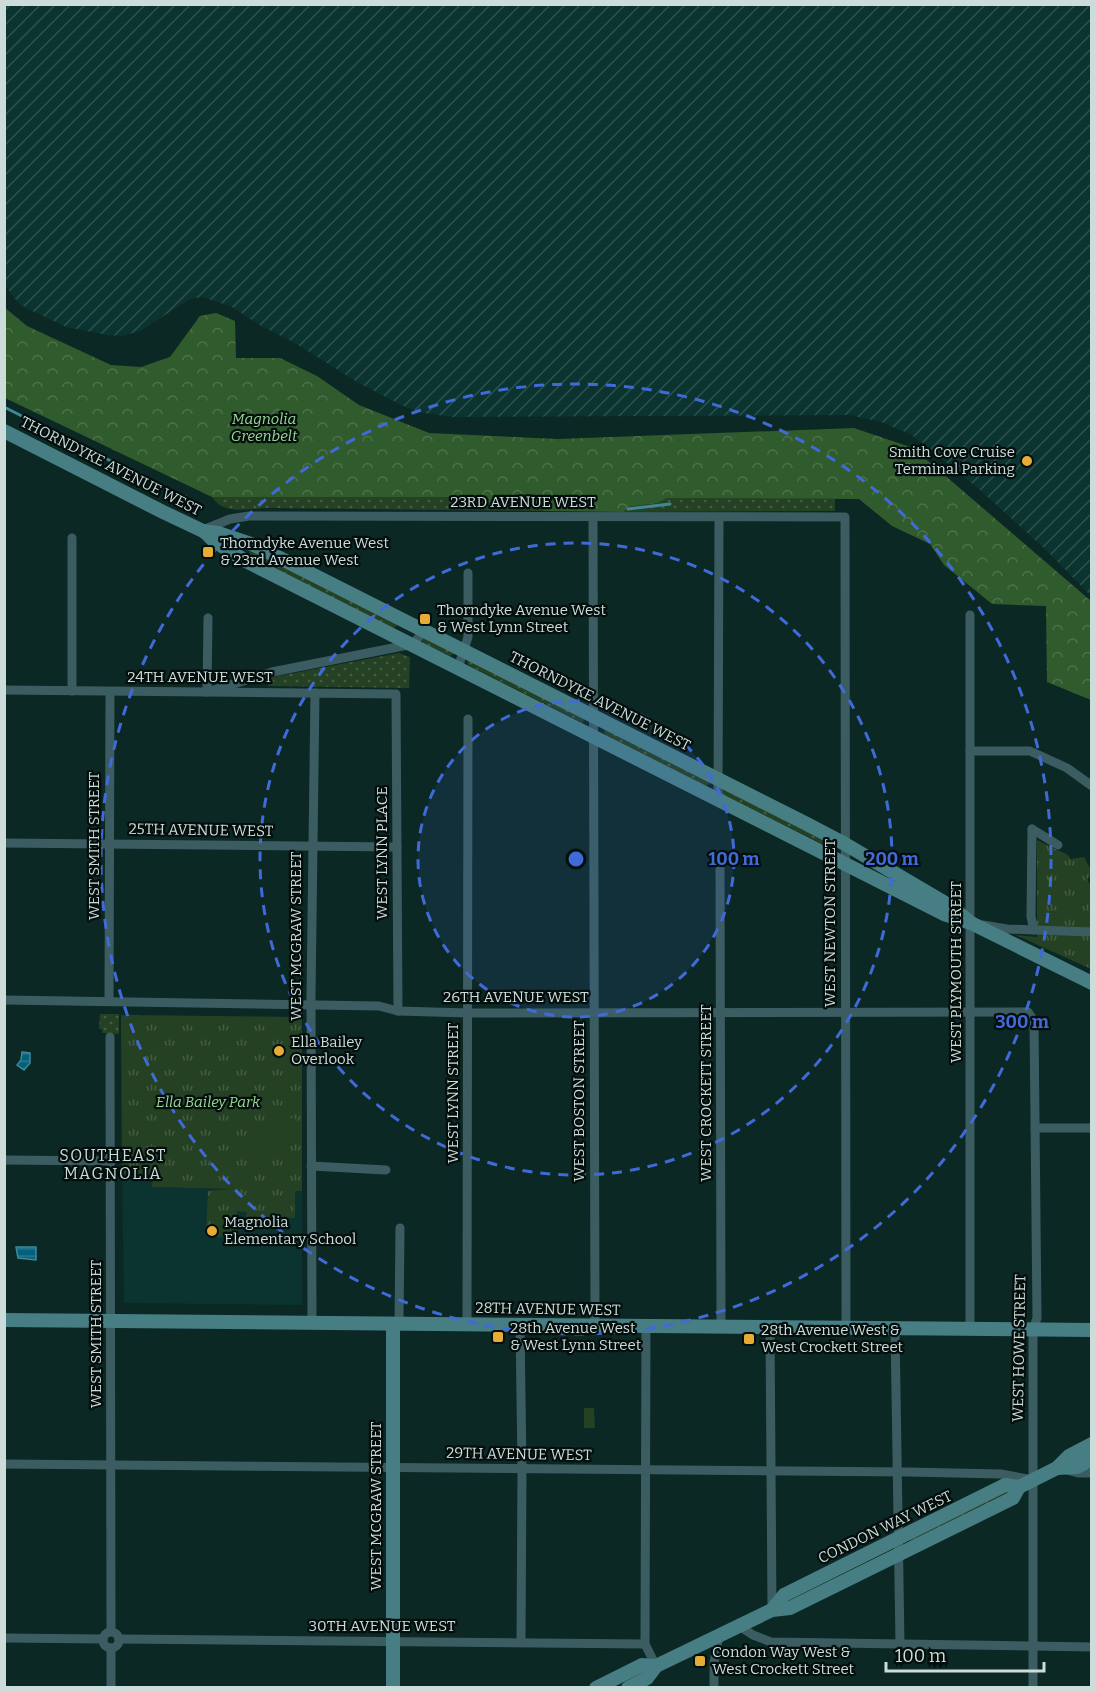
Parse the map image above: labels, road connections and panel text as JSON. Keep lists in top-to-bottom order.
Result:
{
  "streets": {
    "main road": [
      "THORNDYKE AVENUE WEST",
      "WEST MCGRAW STREET",
      "28TH AVENUE WEST",
      "CONDON WAY WEST"
    ],
    "street": [
      "23RD AVENUE WEST",
      "24TH AVENUE WEST",
      "25TH AVENUE WEST",
      "WEST SMITH STREET",
      "WEST LYNN PLACE",
      "WEST NEWTON STREET",
      "WEST PLYMOUTH STREET",
      "26TH AVENUE WEST",
      "WEST LYNN STREET",
      "WEST CROCKETT STREET",
      "WEST BOSTON STREET",
      "WEST HOWE STREET",
      "29TH AVENUE WEST",
      "30TH AVENUE WEST"
    ]
  },
  "crossings": [
    ["THORNDYKE AVENUE WEST", "23RD AVENUE WEST"],
    ["THORNDYKE AVENUE WEST", "WEST NEWTON STREET"],
    ["THORNDYKE AVENUE WEST", "WEST PLYMOUTH STREET"],
    ["THORNDYKE AVENUE WEST", "WEST BOSTON STREET"],
    ["23RD AVENUE WEST", "WEST NEWTON STREET"],
    ["23RD AVENUE WEST", "WEST BOSTON STREET"],
    ["24TH AVENUE WEST", "WEST SMITH STREET"],
    ["24TH AVENUE WEST", "WEST LYNN PLACE"],
    ["24TH AVENUE WEST", "WEST MCGRAW STREET"],
    ["25TH AVENUE WEST", "WEST SMITH STREET"],
    ["25TH AVENUE WEST", "WEST LYNN PLACE"],
    ["25TH AVENUE WEST", "WEST MCGRAW STREET"],
    ["WEST SMITH STREET", "26TH AVENUE WEST"],
    ["WEST SMITH STREET", "28TH AVENUE WEST"],
    ["WEST SMITH STREET", "29TH AVENUE WEST"],
    ["WEST SMITH STREET", "30TH AVENUE WEST"],
    ["WEST LYNN PLACE", "26TH AVENUE WEST"],
    ["WEST NEWTON STREET", "26TH AVENUE WEST"],
    ["WEST NEWTON STREET", "28TH AVENUE WEST"],
    ["WEST MCGRAW STREET", "26TH AVENUE WEST"],
    ["WEST MCGRAW STREET", "28TH AVENUE WEST"],
    ["WEST MCGRAW STREET", "29TH AVENUE WEST"],
    ["WEST MCGRAW STREET", "30TH AVENUE WEST"],
    ["WEST PLYMOUTH STREET", "26TH AVENUE WEST"],
    ["WEST PLYMOUTH STREET", "28TH AVENUE WEST"],
    ["26TH AVENUE WEST", "WEST LYNN STREET"],
    ["26TH AVENUE WEST", "WEST CROCKETT STREET"],
    ["26TH AVENUE WEST", "WEST BOSTON STREET"],
    ["26TH AVENUE WEST", "WEST HOWE STREET"],
    ["WEST LYNN STREET", "28TH AVENUE WEST"],
    ["WEST CROCKETT STREET", "28TH AVENUE WEST"],
    ["WEST BOSTON STREET", "28TH AVENUE WEST"],
    ["28TH AVENUE WEST", "WEST HOWE STREET"],
    ["WEST HOWE STREET", "29TH AVENUE WEST"],
    ["WEST HOWE STREET", "CONDON WAY WEST"],
    ["29TH AVENUE WEST", "CONDON WAY WEST"]
  ],
  "districts": ["SOUTHEAST MAGNOLIA"],
  "parks": ["Magnolia Greenbelt", "Ella Bailey Park"],
  "places": {
    "other": ["Smith Cove Cruise Terminal Parking", "Ella Bailey Overlook", "Magnolia Elementary School"],
    "transit": [
      "Thorndyke Avenue West & 23rd Avenue West",
      "Thorndyke Avenue West & West Lynn Street",
      "28th Avenue West & West Lynn Street",
      "28th Avenue West & West Crockett Street",
      "Condon Way West & West Crockett Street"
    ]
  },
  "scale_bar": "100 m",
  "rings": ["100 m", "200 m", "300 m"]
}
